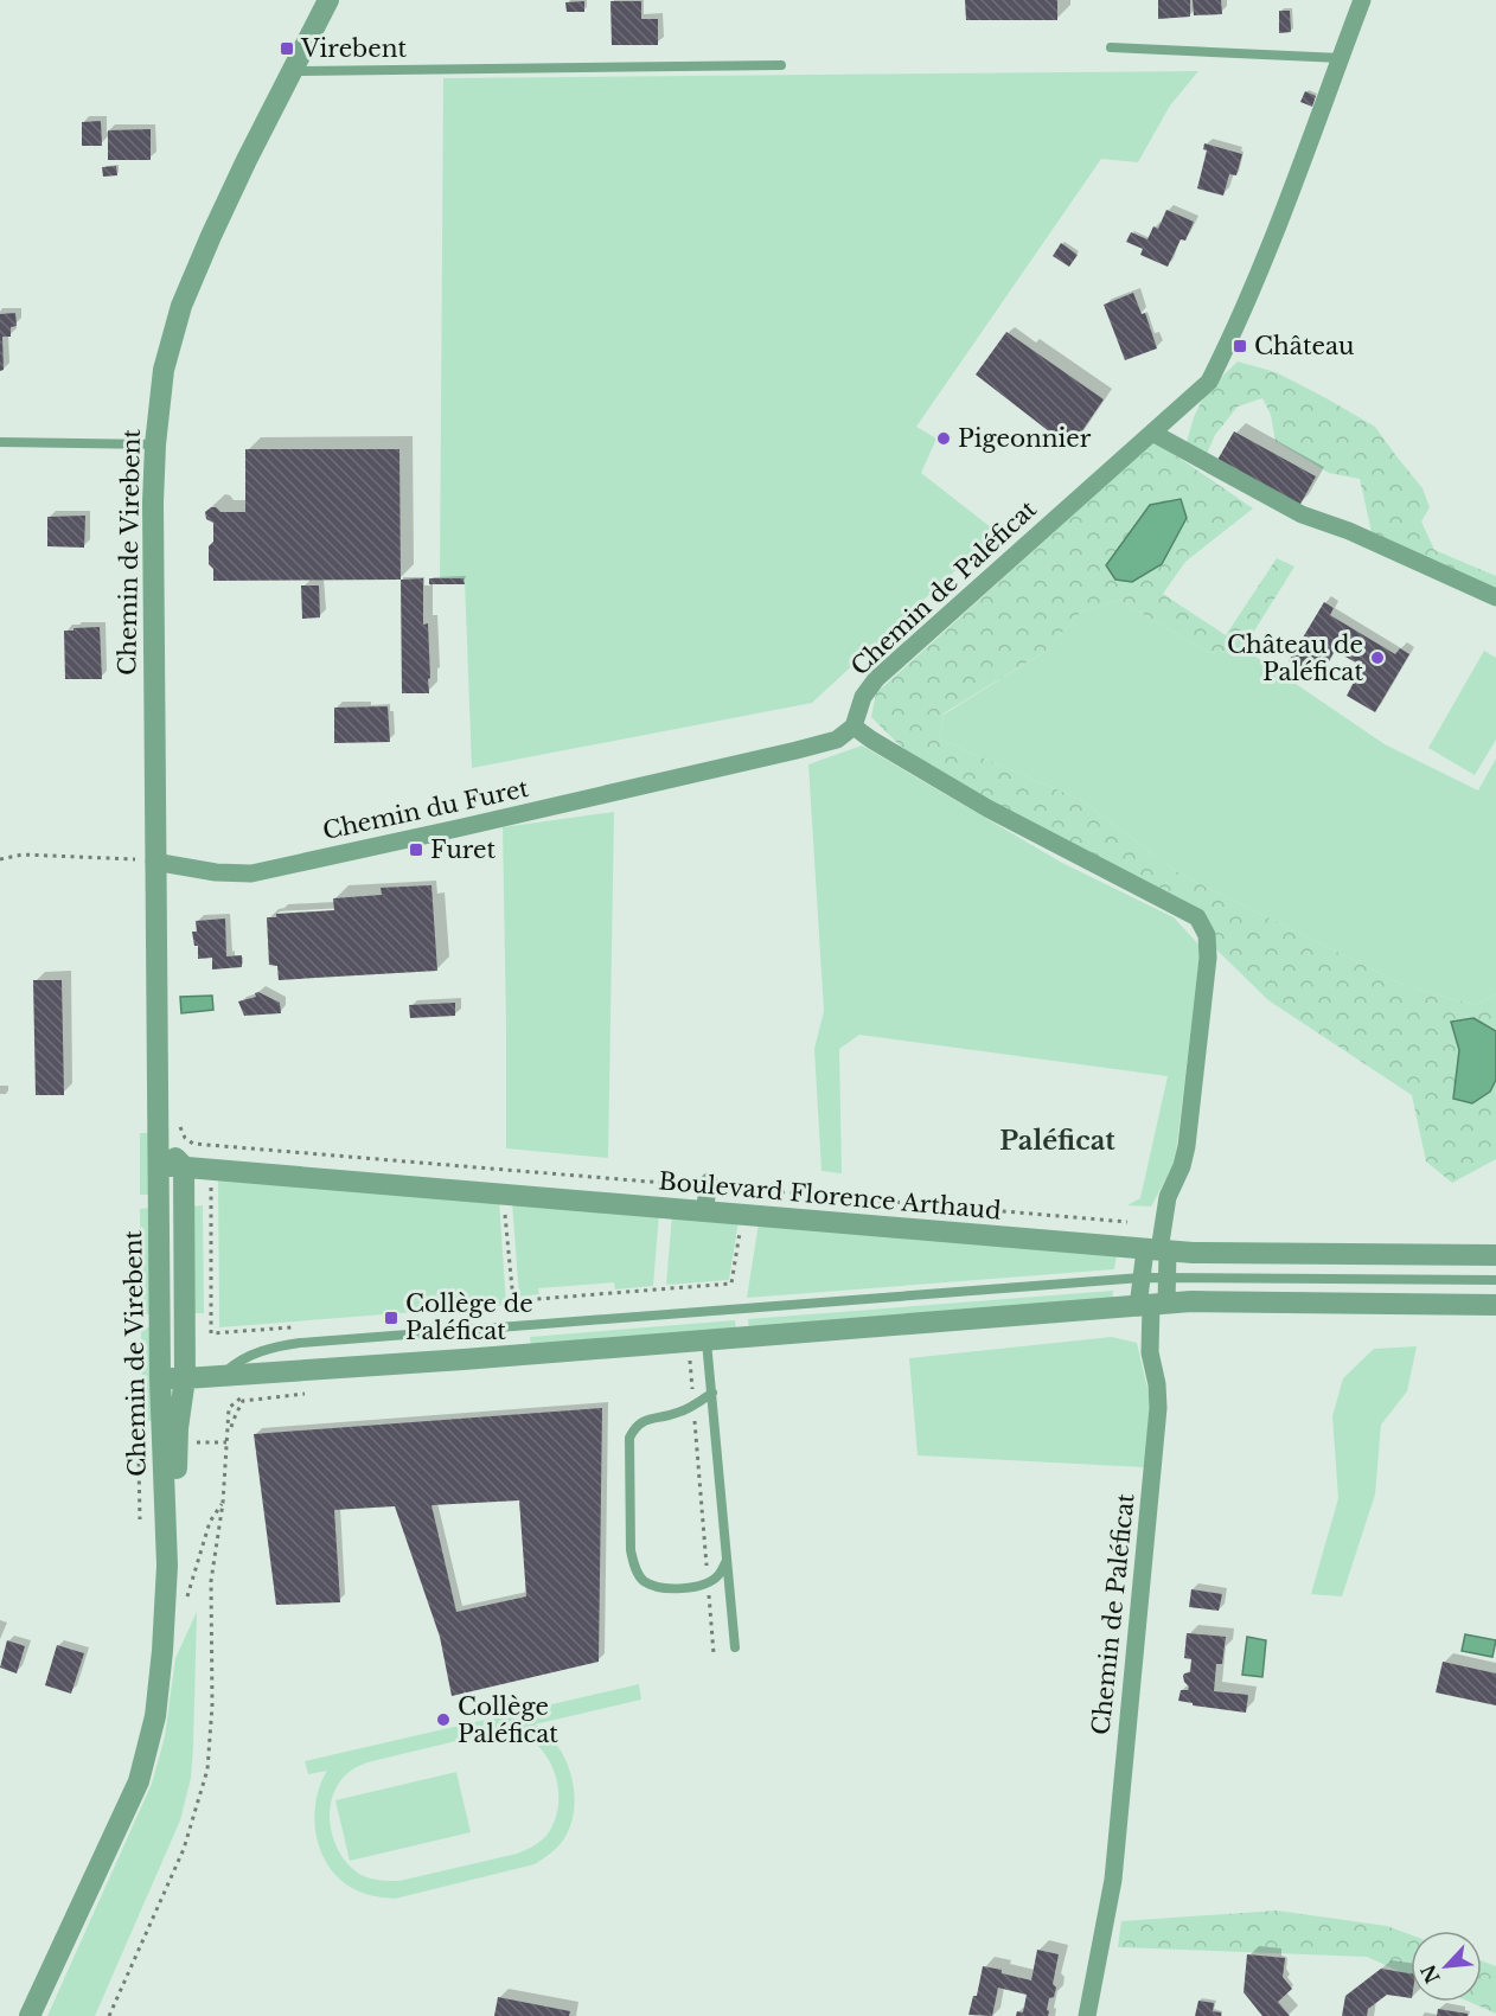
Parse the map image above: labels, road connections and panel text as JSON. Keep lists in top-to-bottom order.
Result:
{
  "streets": {
    "street": [
      "Chemin de Virebent",
      "Chemin de Paléficat",
      "Chemin du Furet",
      "Boulevard Florence Arthaud"
    ]
  },
  "crossings": [
    ["Chemin de Virebent", "Chemin du Furet"],
    ["Chemin de Virebent", "Boulevard Florence Arthaud"],
    ["Chemin de Paléficat", "Chemin du Furet"]
  ],
  "districts": ["Paléficat"],
  "places": {
    "transit": [
      "Virebent",
      "Château",
      "Furet",
      "Collège de Paléficat"
    ],
    "other": ["Pigeonnier", "Château de Paléficat", "Collège Paléficat"]
  },
  "north": "bottom left"
}
